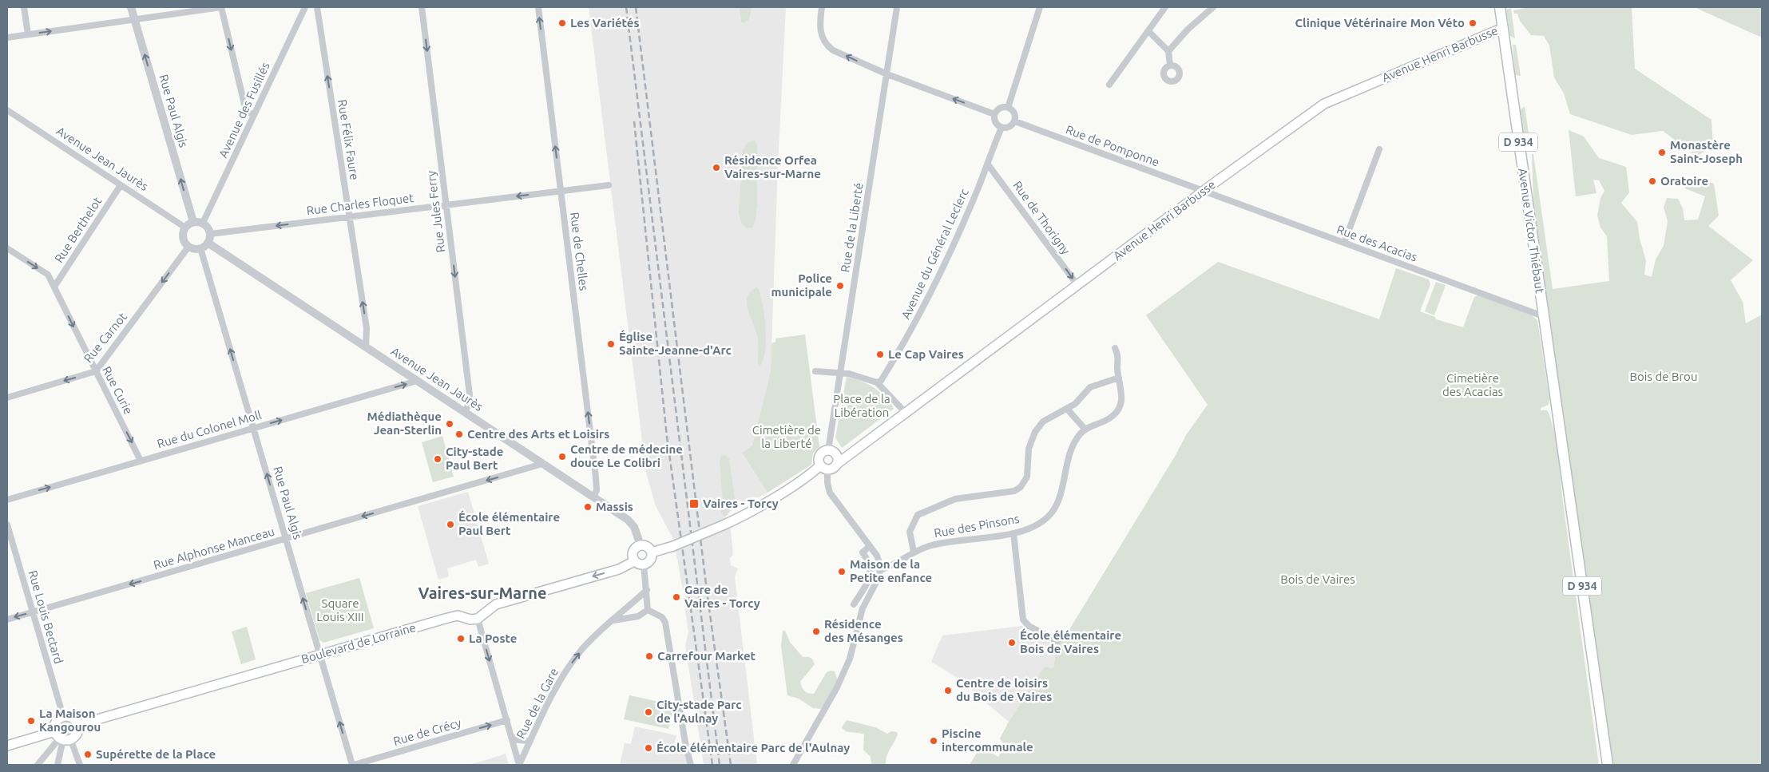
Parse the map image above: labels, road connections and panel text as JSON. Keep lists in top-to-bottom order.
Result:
{
  "streets": {
    "main road": [
      "Avenue Henri Barbusse",
      "D 934",
      "Avenue Victor Thiébaut",
      "Boulevard de Lorraine"
    ],
    "street": [
      "Avenue des Fusillés",
      "Rue Paul Algis",
      "Rue Félix Faure",
      "Rue de Pomponne",
      "Avenue Jean Jaurès",
      "Rue Charles Floquet",
      "Rue Jules Ferry",
      "Rue de Thorigny",
      "Rue de la Liberté",
      "Rue Berthelot",
      "Rue des Acacias",
      "Rue de Chelles",
      "Avenue du Général Leclerc",
      "Rue Carnot",
      "Rue Curie",
      "Rue du Colonel Moll",
      "Rue des Pinsons",
      "Rue Alphonse Manceau",
      "Rue Louis Bectard",
      "Rue de la Gare",
      "Rue de Crécy"
    ]
  },
  "crossings": [
    ["Avenue Henri Barbusse", "Rue de Pomponne"],
    ["Avenue Henri Barbusse", "Rue de Thorigny"],
    ["Avenue Henri Barbusse", "Rue de la Liberté"],
    ["Avenue Henri Barbusse", "Avenue Victor Thiébaut"],
    ["Avenue Henri Barbusse", "Rue des Acacias"],
    ["Avenue des Fusillés", "Rue Paul Algis"],
    ["Avenue des Fusillés", "Avenue Jean Jaurès"],
    ["Avenue des Fusillés", "Rue Charles Floquet"],
    ["Avenue des Fusillés", "Rue Carnot"],
    ["Rue Paul Algis", "Avenue Jean Jaurès"],
    ["Rue Paul Algis", "Rue Charles Floquet"],
    ["Rue Paul Algis", "Rue Carnot"],
    ["Rue Paul Algis", "Rue du Colonel Moll"],
    ["Rue Paul Algis", "Rue Alphonse Manceau"],
    ["Rue Paul Algis", "Boulevard de Lorraine"],
    ["Rue Paul Algis", "Rue de Crécy"],
    ["Rue Félix Faure", "Avenue Jean Jaurès"],
    ["Rue Félix Faure", "Rue Charles Floquet"],
    ["Rue de Pomponne", "Rue des Acacias"],
    ["Rue de Pomponne", "Avenue du Général Leclerc"],
    ["Avenue Jean Jaurès", "Rue Charles Floquet"],
    ["Avenue Jean Jaurès", "Rue Jules Ferry"],
    ["Avenue Jean Jaurès", "Rue Berthelot"],
    ["Avenue Jean Jaurès", "Rue de Chelles"],
    ["Avenue Jean Jaurès", "Rue Carnot"],
    ["Avenue Jean Jaurès", "Rue du Colonel Moll"],
    ["Avenue Jean Jaurès", "Rue Alphonse Manceau"],
    ["Rue Charles Floquet", "Rue Jules Ferry"],
    ["Rue Charles Floquet", "Rue de Chelles"],
    ["Rue Charles Floquet", "Rue Carnot"],
    ["Rue de Thorigny", "Avenue du Général Leclerc"],
    ["Rue Berthelot", "Rue Curie"],
    ["Avenue Victor Thiébaut", "Rue des Acacias"],
    ["Rue Carnot", "Rue Curie"],
    ["Rue Curie", "Rue du Colonel Moll"],
    ["Rue Alphonse Manceau", "Rue Louis Bectard"],
    ["Rue Louis Bectard", "Boulevard de Lorraine"]
  ],
  "one_way": [
    "Rue Paul Algis",
    "Rue Félix Faure",
    "Rue Charles Floquet",
    "Rue Jules Ferry",
    "Rue de Thorigny",
    "Rue de Chelles",
    "Rue Carnot",
    "Rue Curie",
    "Rue du Colonel Moll",
    "Rue Alphonse Manceau",
    "Rue de la Gare",
    "Rue de Crécy"
  ],
  "districts": ["Vaires-sur-Marne"],
  "parks": [
    "Bois de Brou",
    "Cimetière des Acacias",
    "Place de la Libération",
    "Cimetière de la Liberté",
    "Bois de Vaires",
    "Square Louis XIII"
  ],
  "places": {
    "other": [
      "Les Variétés",
      "Clinique Vétérinaire Mon Véto",
      "Monastère Saint-Joseph",
      "Résidence Orfea Vaires-sur-Marne",
      "Oratoire",
      "Police municipale",
      "Église Sainte-Jeanne-d'Arc",
      "Le Cap Vaires",
      "Médiathèque Jean-Sterlin",
      "Centre des Arts et Loisirs",
      "Centre de médecine douce Le Colibri",
      "City-stade Paul Bert",
      "Massis",
      "École élémentaire Paul Bert",
      "Maison de la Petite enfance",
      "Gare de Vaires - Torcy",
      "Résidence des Mésanges",
      "La Poste",
      "École élémentaire Bois de Vaires",
      "Carrefour Market",
      "Centre de loisirs du Bois de Vaires",
      "City-stade Parc de l'Aulnay",
      "La Maison Kangourou",
      "Piscine intercommunale",
      "École élémentaire Parc de l'Aulnay",
      "Supérette de la Place"
    ],
    "transit": ["Vaires - Torcy"]
  }
}
